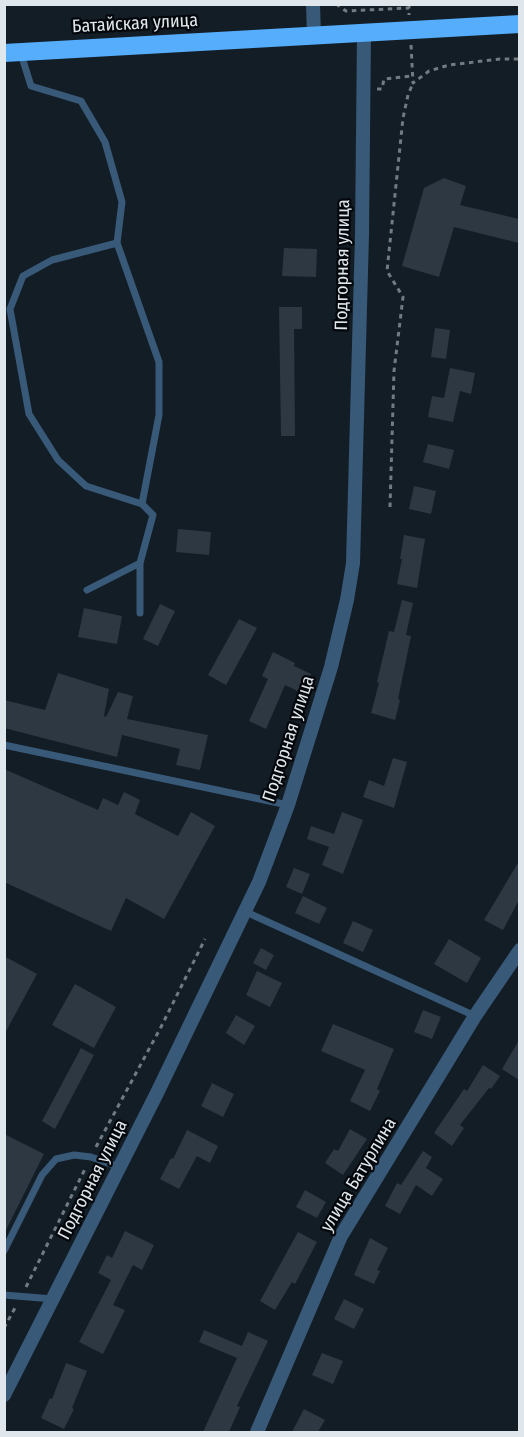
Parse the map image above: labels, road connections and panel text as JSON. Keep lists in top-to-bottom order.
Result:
{
  "streets": {
    "highway": ["Батайская улица"],
    "street": ["Подгорная улица", "улица Батурлина"]
  },
  "crossings": [
    ["Батайская улица", "Подгорная улица"]
  ]
}
